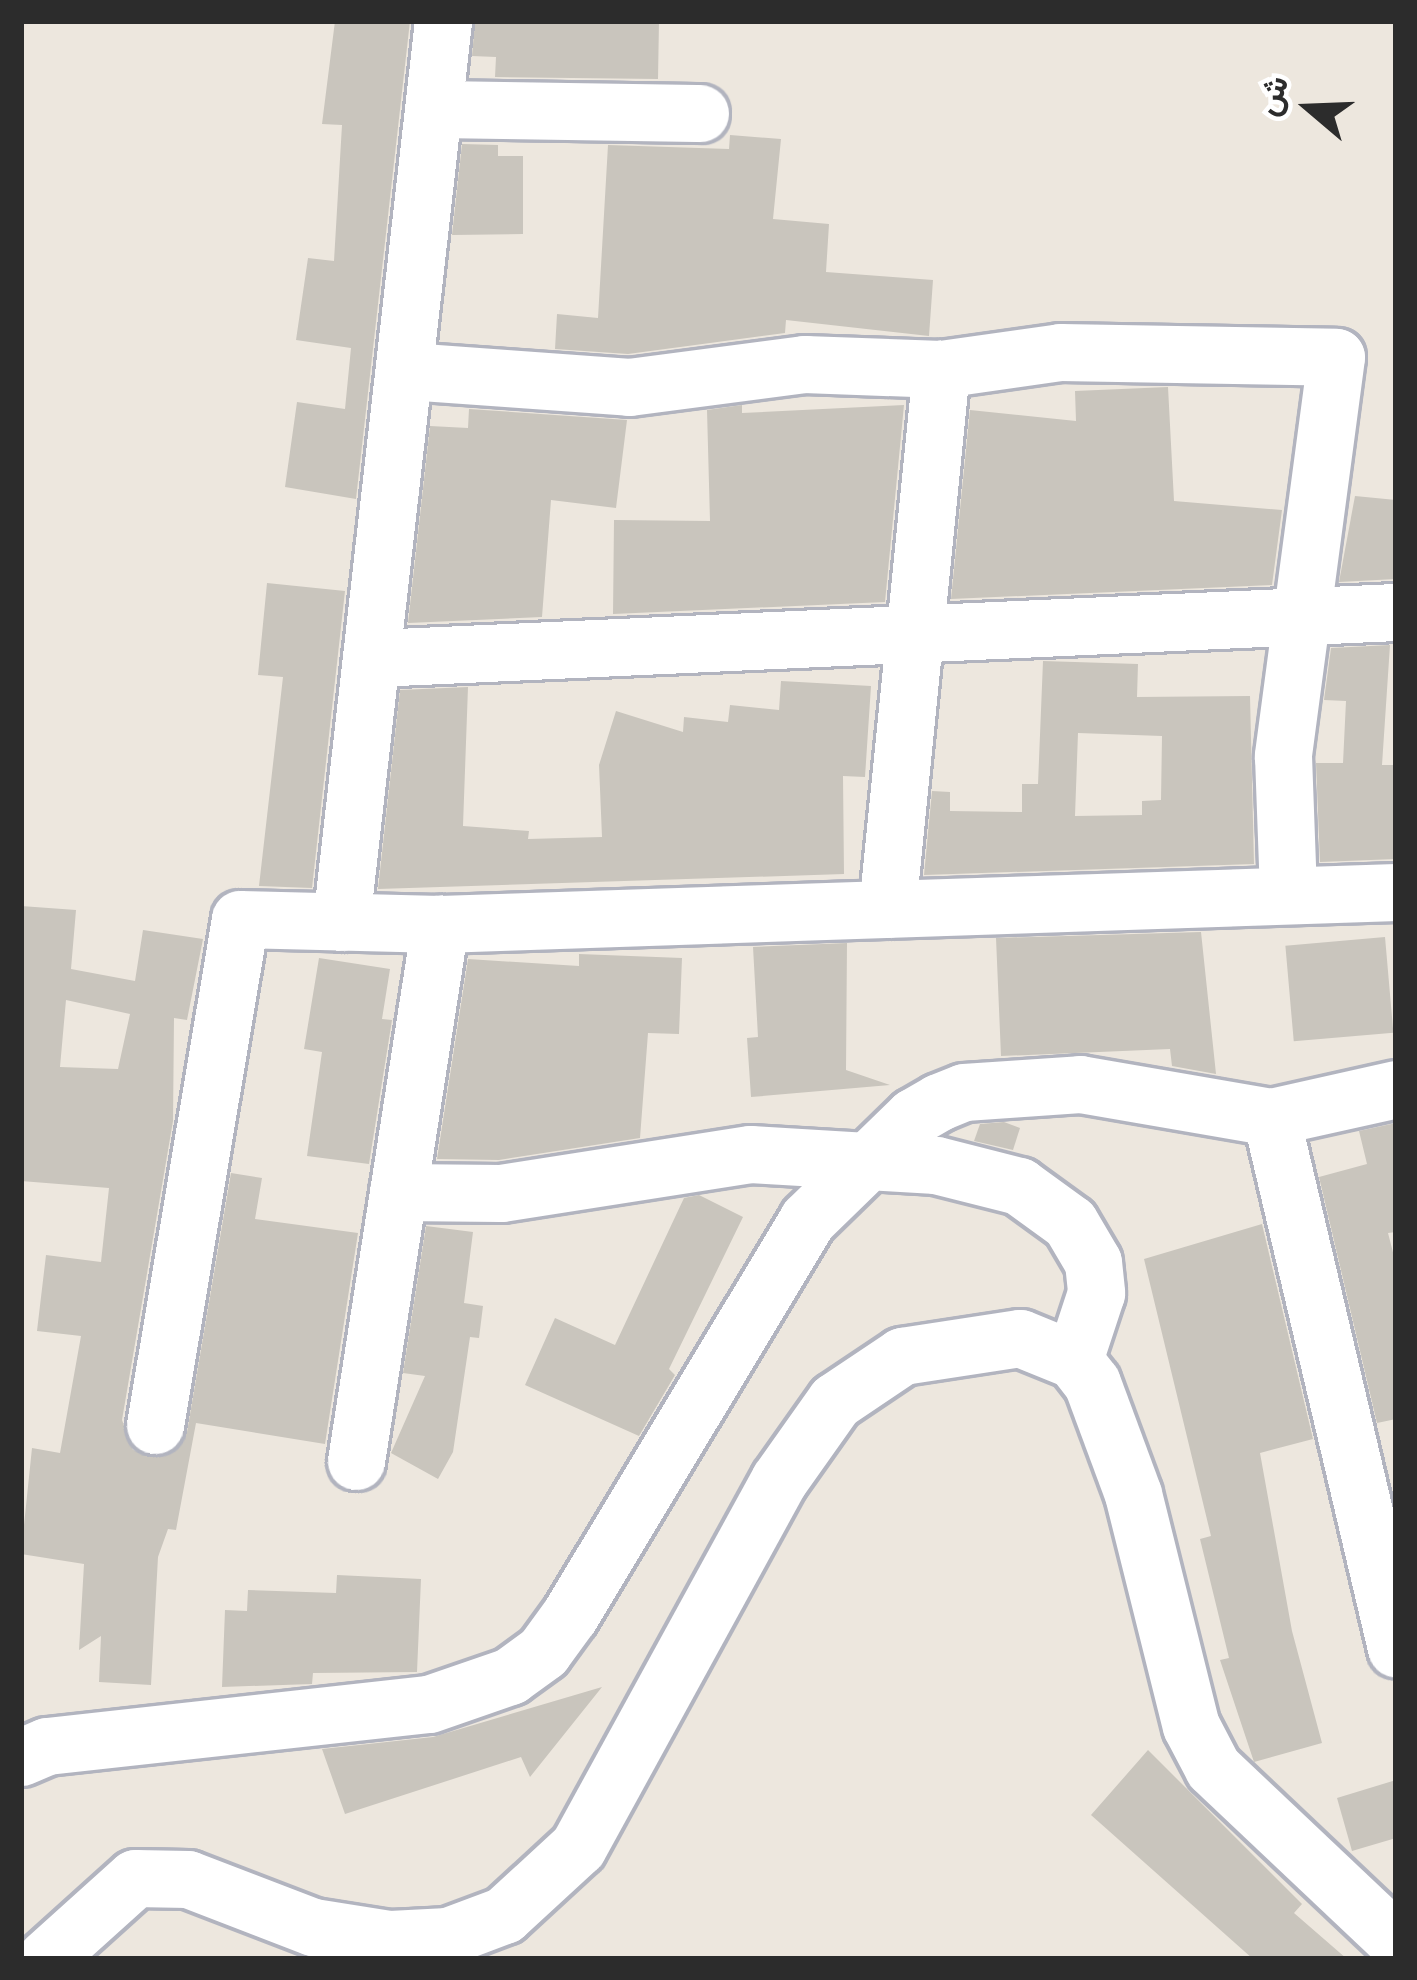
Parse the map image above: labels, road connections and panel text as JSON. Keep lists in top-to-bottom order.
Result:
{
  "north": "left"
}
